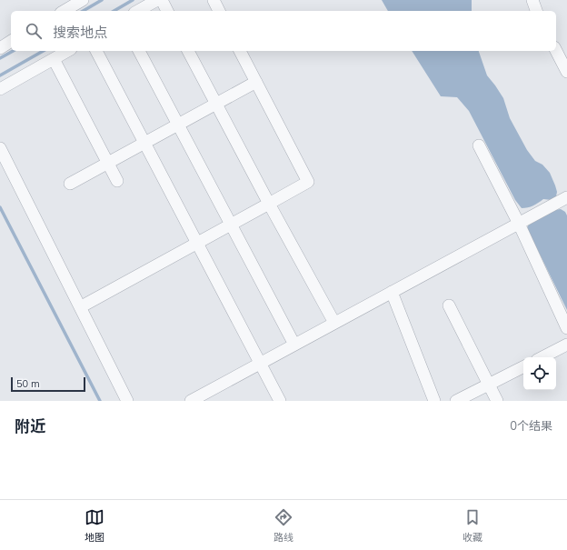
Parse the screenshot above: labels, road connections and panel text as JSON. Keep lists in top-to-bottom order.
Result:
{
  "scale_bar": "50 m",
  "page": {
    "search": "搜索地点",
    "scale": "50 m",
    "heading": ["附近", "0个结果"],
    "nav": ["地图", "路线", "收藏"]
  }
}
